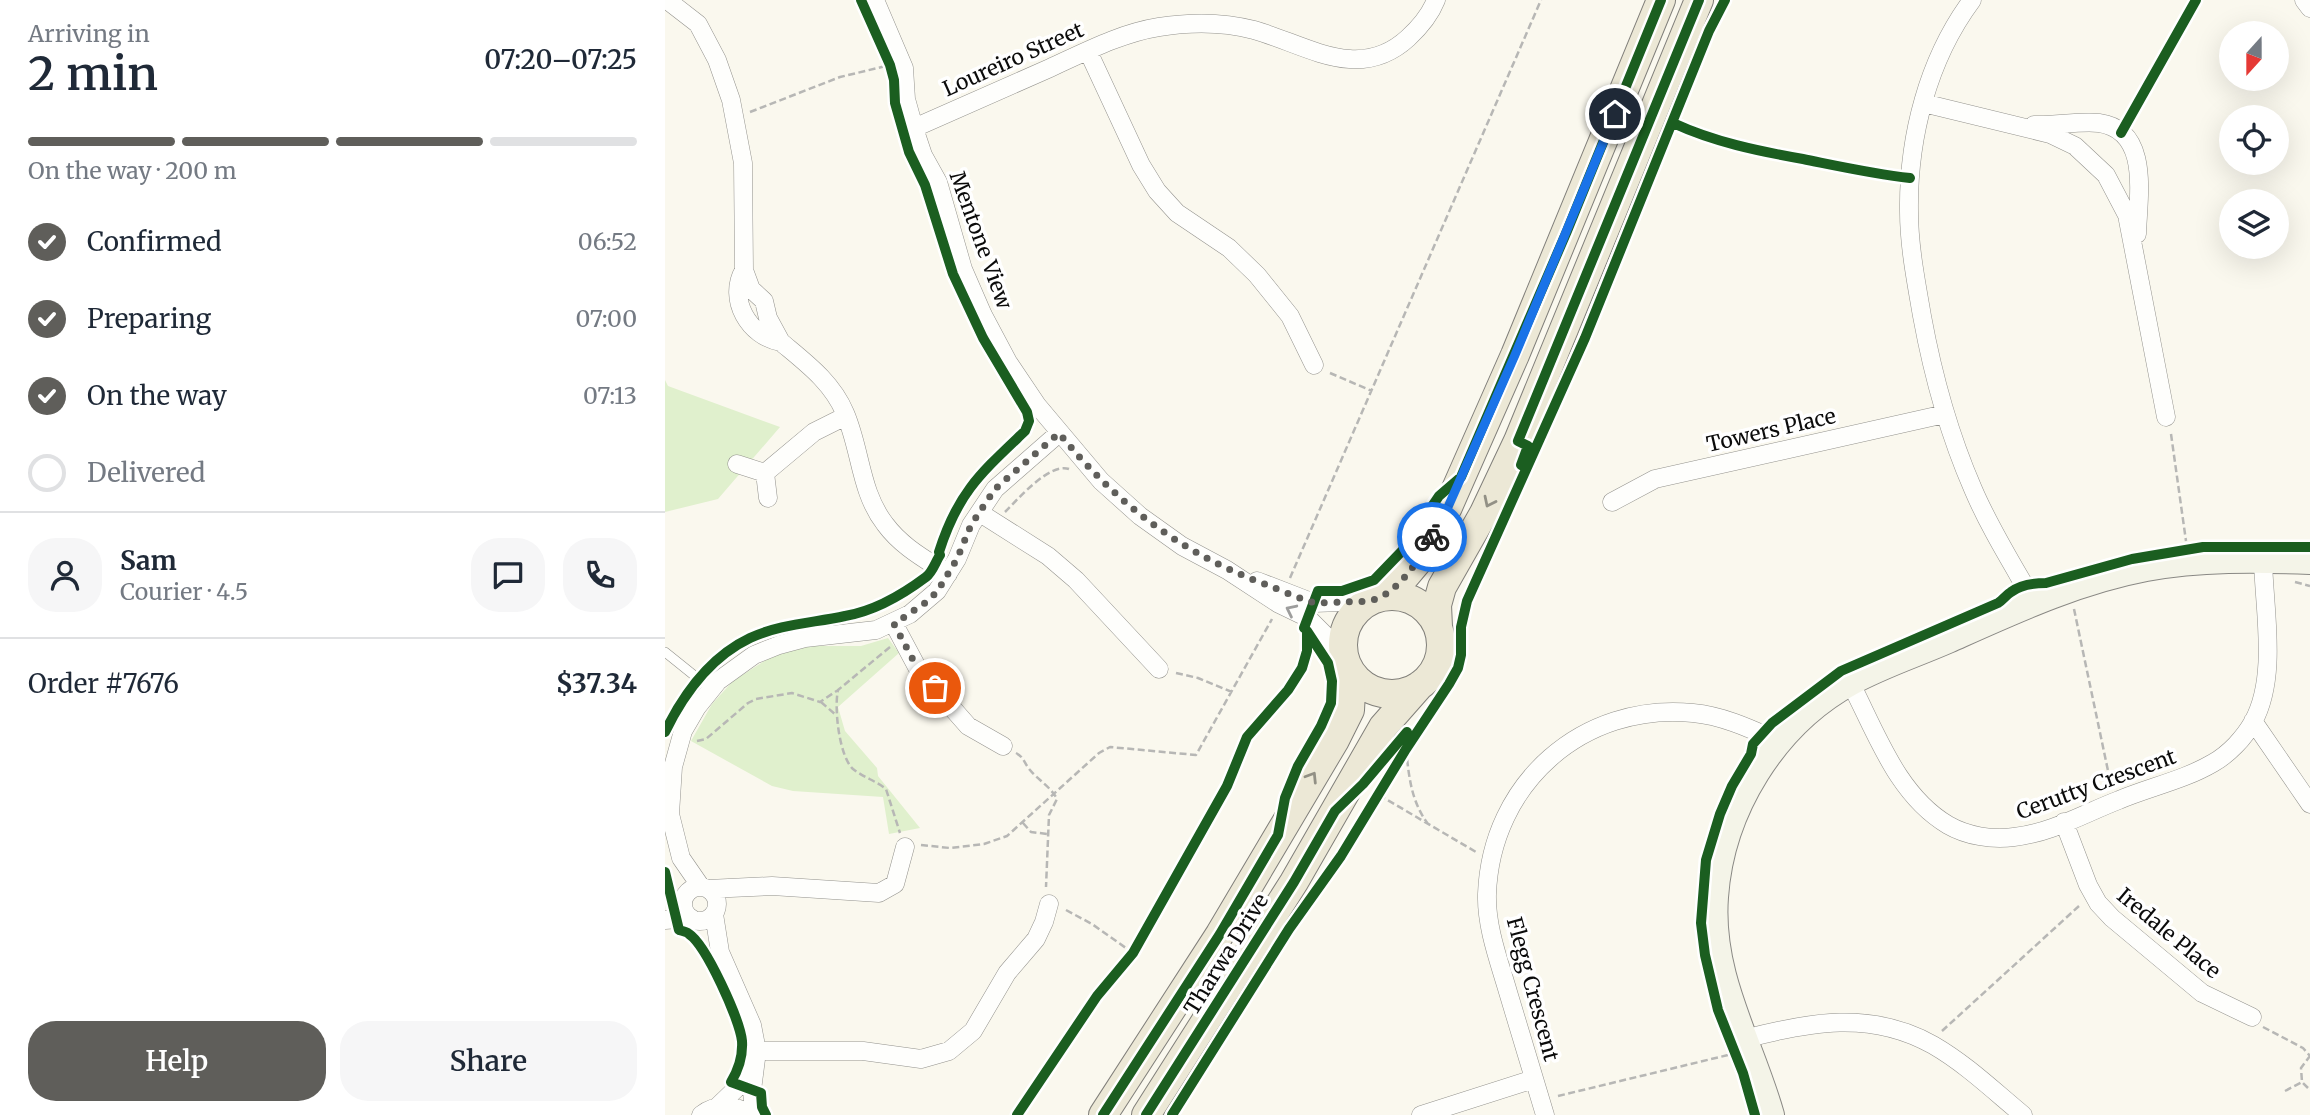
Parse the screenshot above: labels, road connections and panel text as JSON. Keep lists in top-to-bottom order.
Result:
{
  "streets": {
    "main road": ["Tharwa Drive"],
    "street": [
      "Loureiro Street",
      "Mentone View",
      "Towers Place",
      "Cerutty Crescent",
      "Iredale Place",
      "Flegg Crescent"
    ]
  },
  "crossings": [
    ["Loureiro Street", "Mentone View"],
    ["Mentone View", "Tharwa Drive"],
    ["Cerutty Crescent", "Iredale Place"]
  ],
  "north": "bottom",
  "page": {
    "heading": ["2 min", "Arriving in", "07:20–07:25"],
    "panel": [
      "Sam",
      "Courier · 4.5",
      "Order #7676",
      "$37.34"
    ],
    "bar": "On the way · 200 m",
    "list": [
      ["Confirmed", "06:52"],
      ["Preparing", "07:00"],
      ["On the way", "07:13"],
      "Delivered"
    ],
    "buttons": ["Help", "Share"]
  }
}
